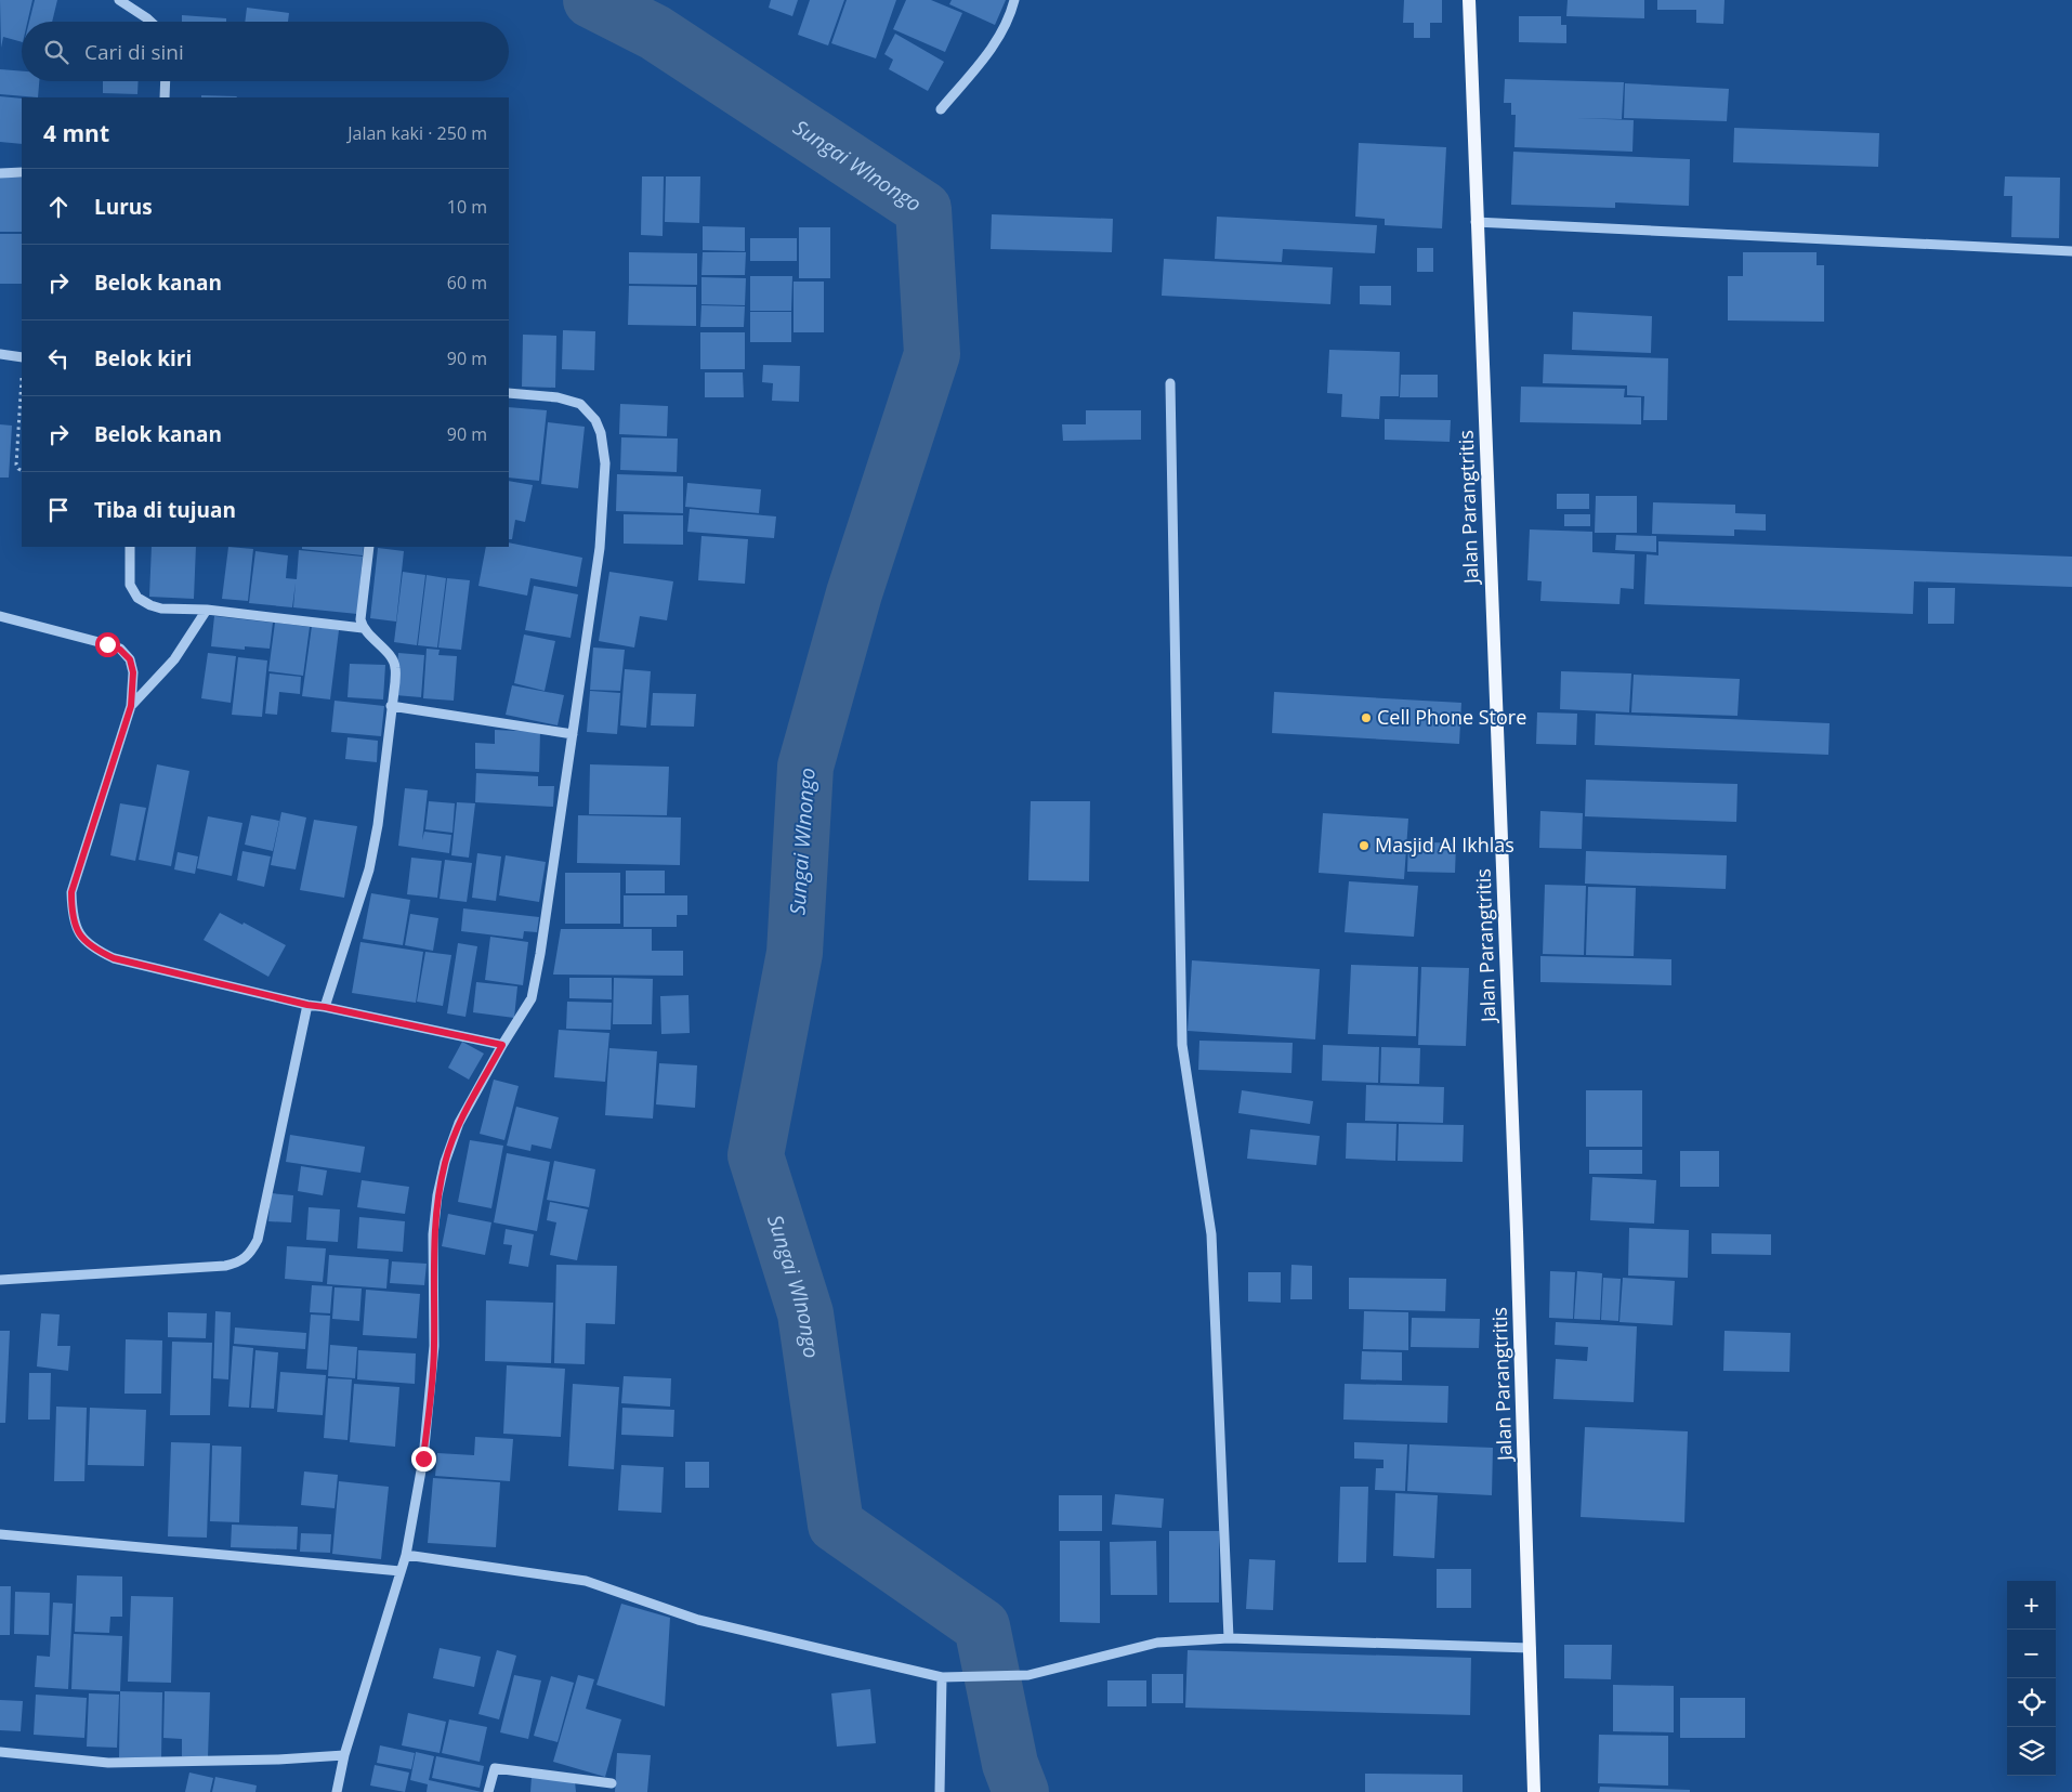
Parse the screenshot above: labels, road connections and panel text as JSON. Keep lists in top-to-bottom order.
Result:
{
  "streets": {
    "main road": ["Jalan Parangtritis"]
  },
  "water": ["Sungai WInongo"],
  "places": ["Cell Phone Store", "Masjid Al Ikhlas"],
  "page": {
    "search": "Cari di sini",
    "heading": ["4 mnt", "Jalan kaki · 250 m"],
    "list": [
      ["Lurus", "10 m"],
      ["Belok kanan", "60 m"],
      ["Belok kiri", "90 m"],
      ["Belok kanan", "90 m"],
      "Tiba di tujuan"
    ],
    "map_buttons": ["+", "−"]
  }
}
